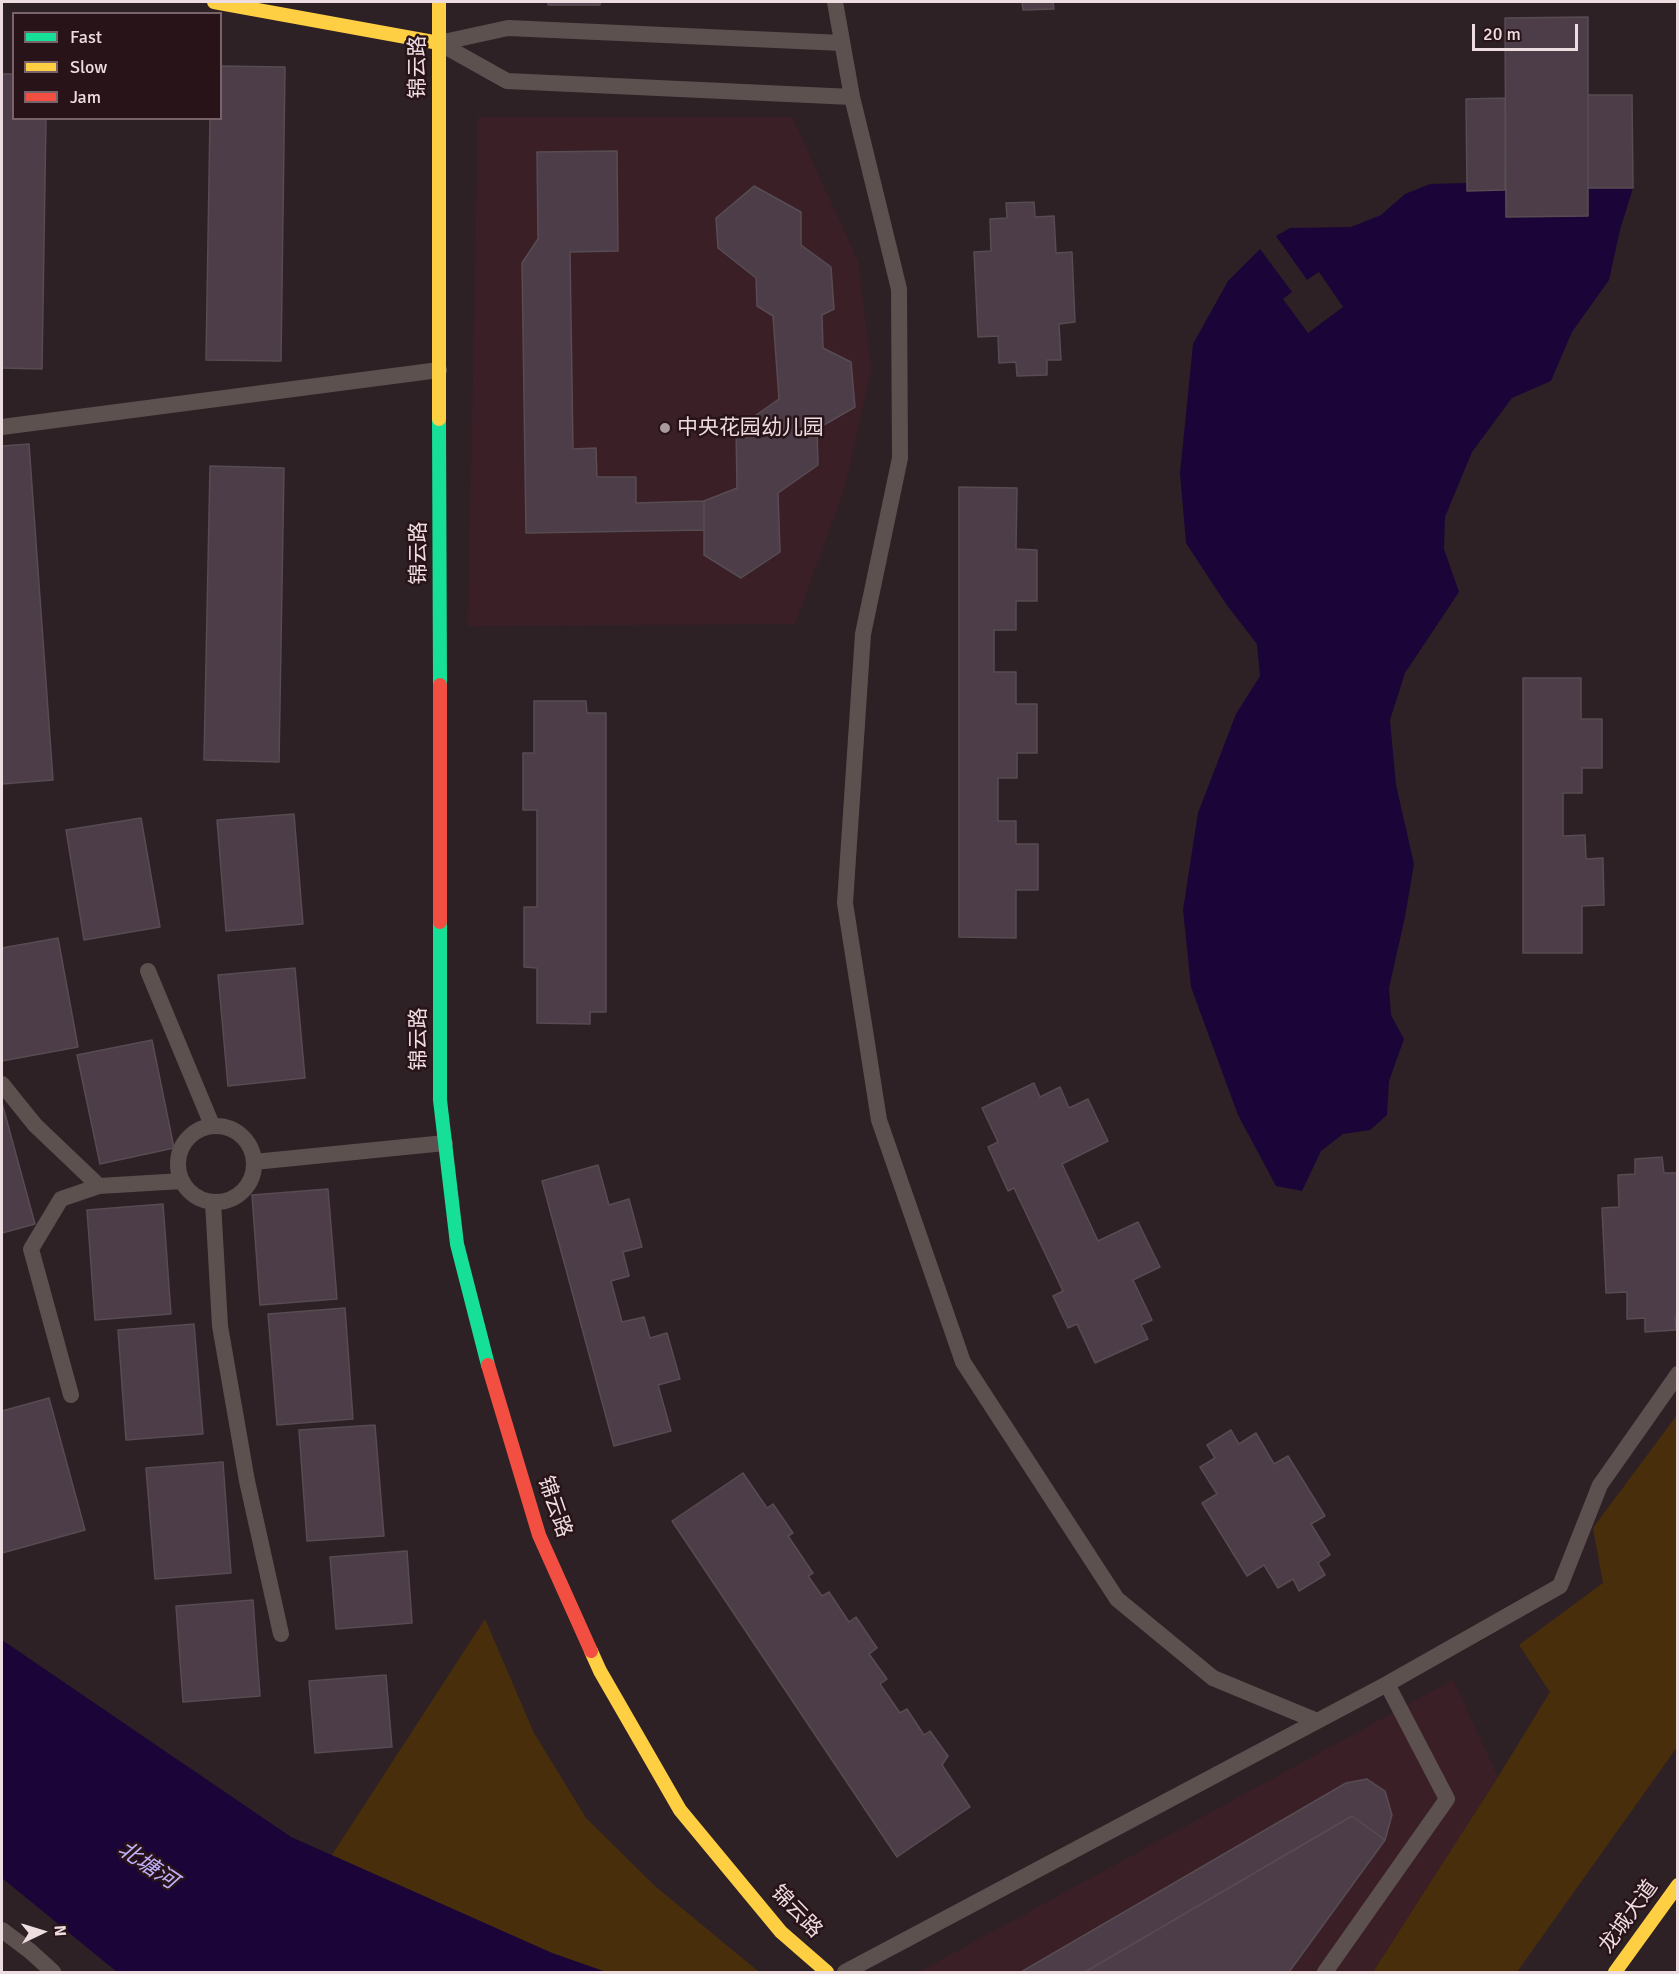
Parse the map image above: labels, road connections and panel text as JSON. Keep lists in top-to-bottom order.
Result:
{
  "streets": {
    "street": ["锦云路", "龙城大道"]
  },
  "water": ["北塘河"],
  "places": ["中央花园幼儿园"],
  "legend": ["Fast", "Slow", "Jam"],
  "scale_bar": "20 m",
  "north": "right"
}
